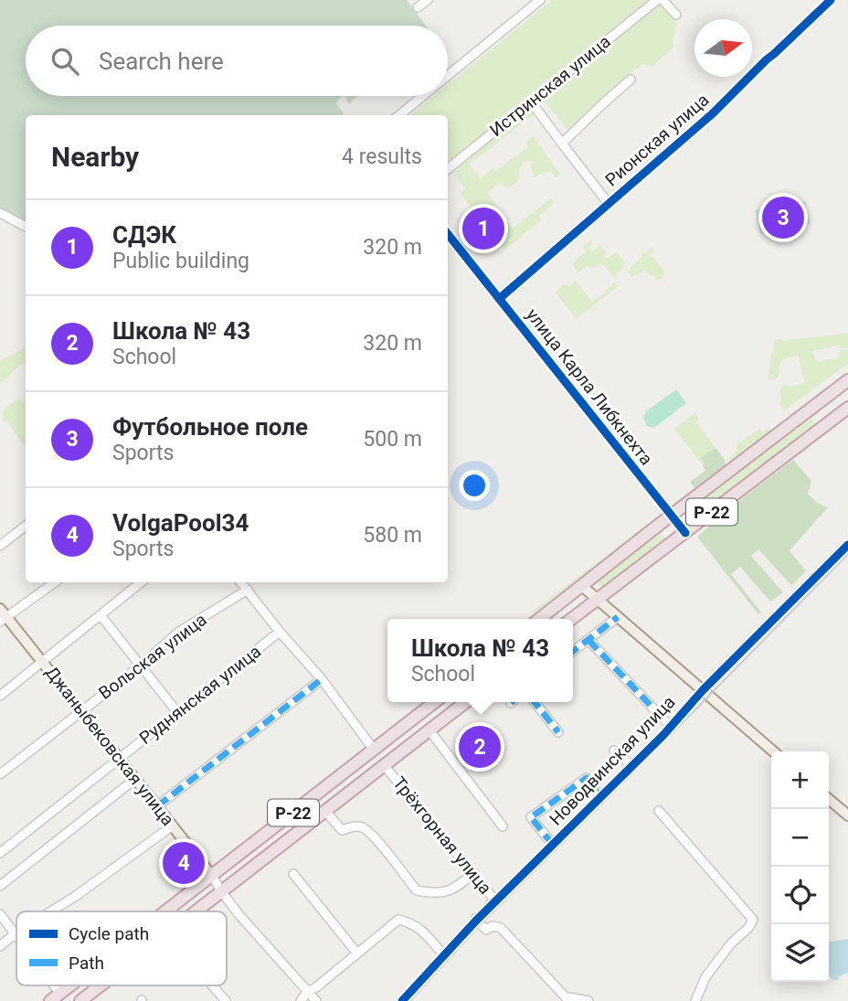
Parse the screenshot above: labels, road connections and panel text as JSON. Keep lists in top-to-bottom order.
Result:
{
  "streets": {
    "highway": ["Р-22"],
    "main road": ["Джаныбековская улица"],
    "street": [
      "Истринская улица",
      "Рионская улица",
      "улица Карла Либкнехта",
      "Вольская улица",
      "Руднянская улица",
      "Новодвинская улица",
      "Трёхгорная улица"
    ]
  },
  "crossings": [
    ["Рионская улица", "улица Карла Либкнехта"],
    ["улица Карла Либкнехта", "Р-22"],
    ["Р-22", "Джаныбековская улица"],
    ["Р-22", "Трёхгорная улица"],
    ["Вольская улица", "Джаныбековская улица"],
    ["Руднянская улица", "Джаныбековская улица"],
    ["Новодвинская улица", "Трёхгорная улица"]
  ],
  "legend": ["Cycle path", "Path"],
  "north": "right",
  "page": {
    "search": "Search here",
    "heading": ["Nearby", "4 results"],
    "pins": [
      "3",
      "1",
      "2",
      "4"
    ],
    "list": [
      {
        "mark": "1",
        "name": "СДЭК",
        "note": "Public building",
        "value": "320 m"
      },
      {
        "mark": "2",
        "name": "Школа № 43",
        "note": "School",
        "value": "320 m"
      },
      {
        "mark": "3",
        "name": "Футбольное поле",
        "note": "Sports",
        "value": "500 m"
      },
      {
        "mark": "4",
        "name": "VolgaPool34",
        "note": "Sports",
        "value": "580 m"
      }
    ],
    "popup": ["Школа № 43", "School"],
    "map_buttons": ["+", "−"]
  }
}
